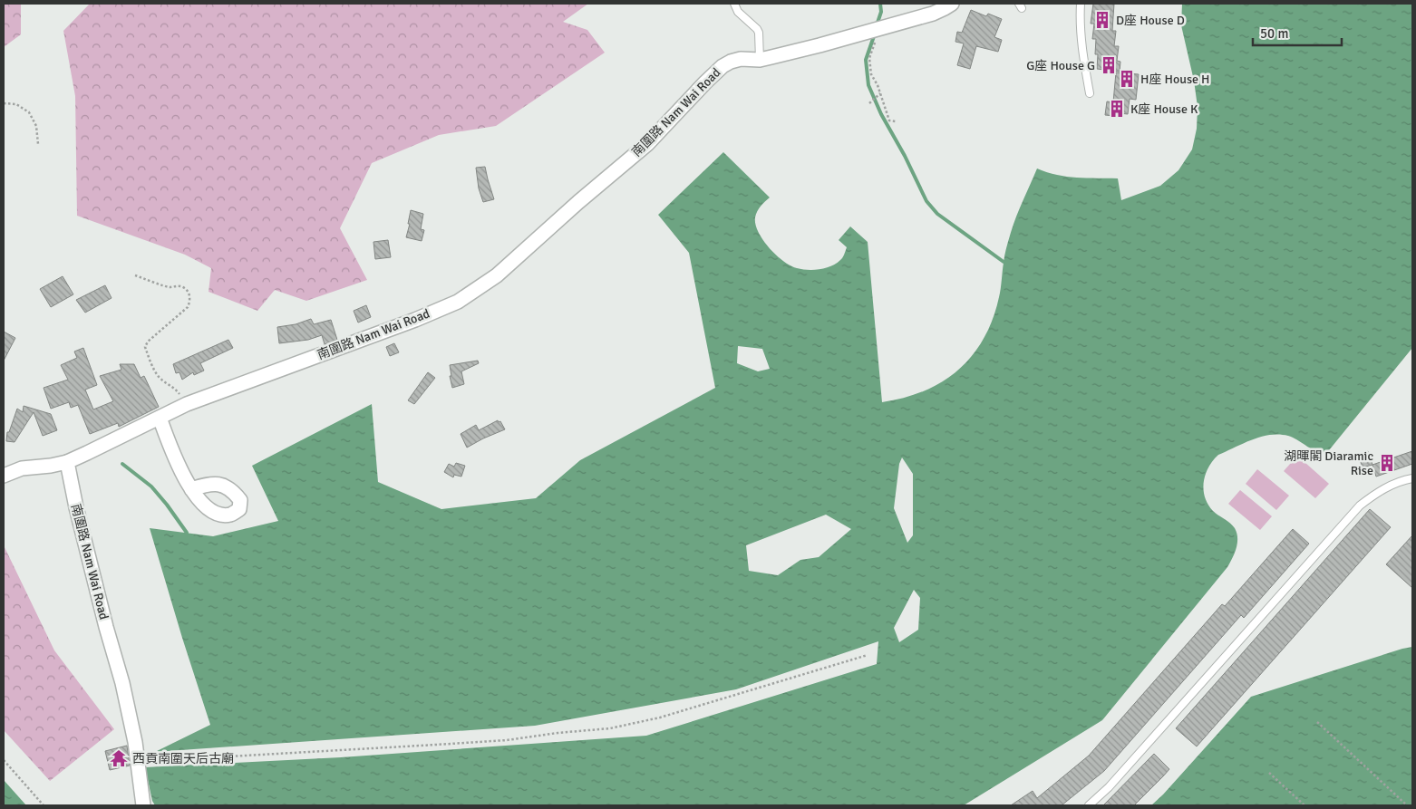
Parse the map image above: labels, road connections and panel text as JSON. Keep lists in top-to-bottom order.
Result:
{
  "streets": {
    "street": ["南圍路 Nam Wai Road"]
  },
  "places": {
    "building": [
      "D座 House D",
      "G座 House G",
      "H座 House H",
      "K座 House K",
      "湖暉閣 Diaramic Rise"
    ],
    "temple": ["西貢南圍天后古廟"]
  },
  "scale_bar": "50 m"
}
